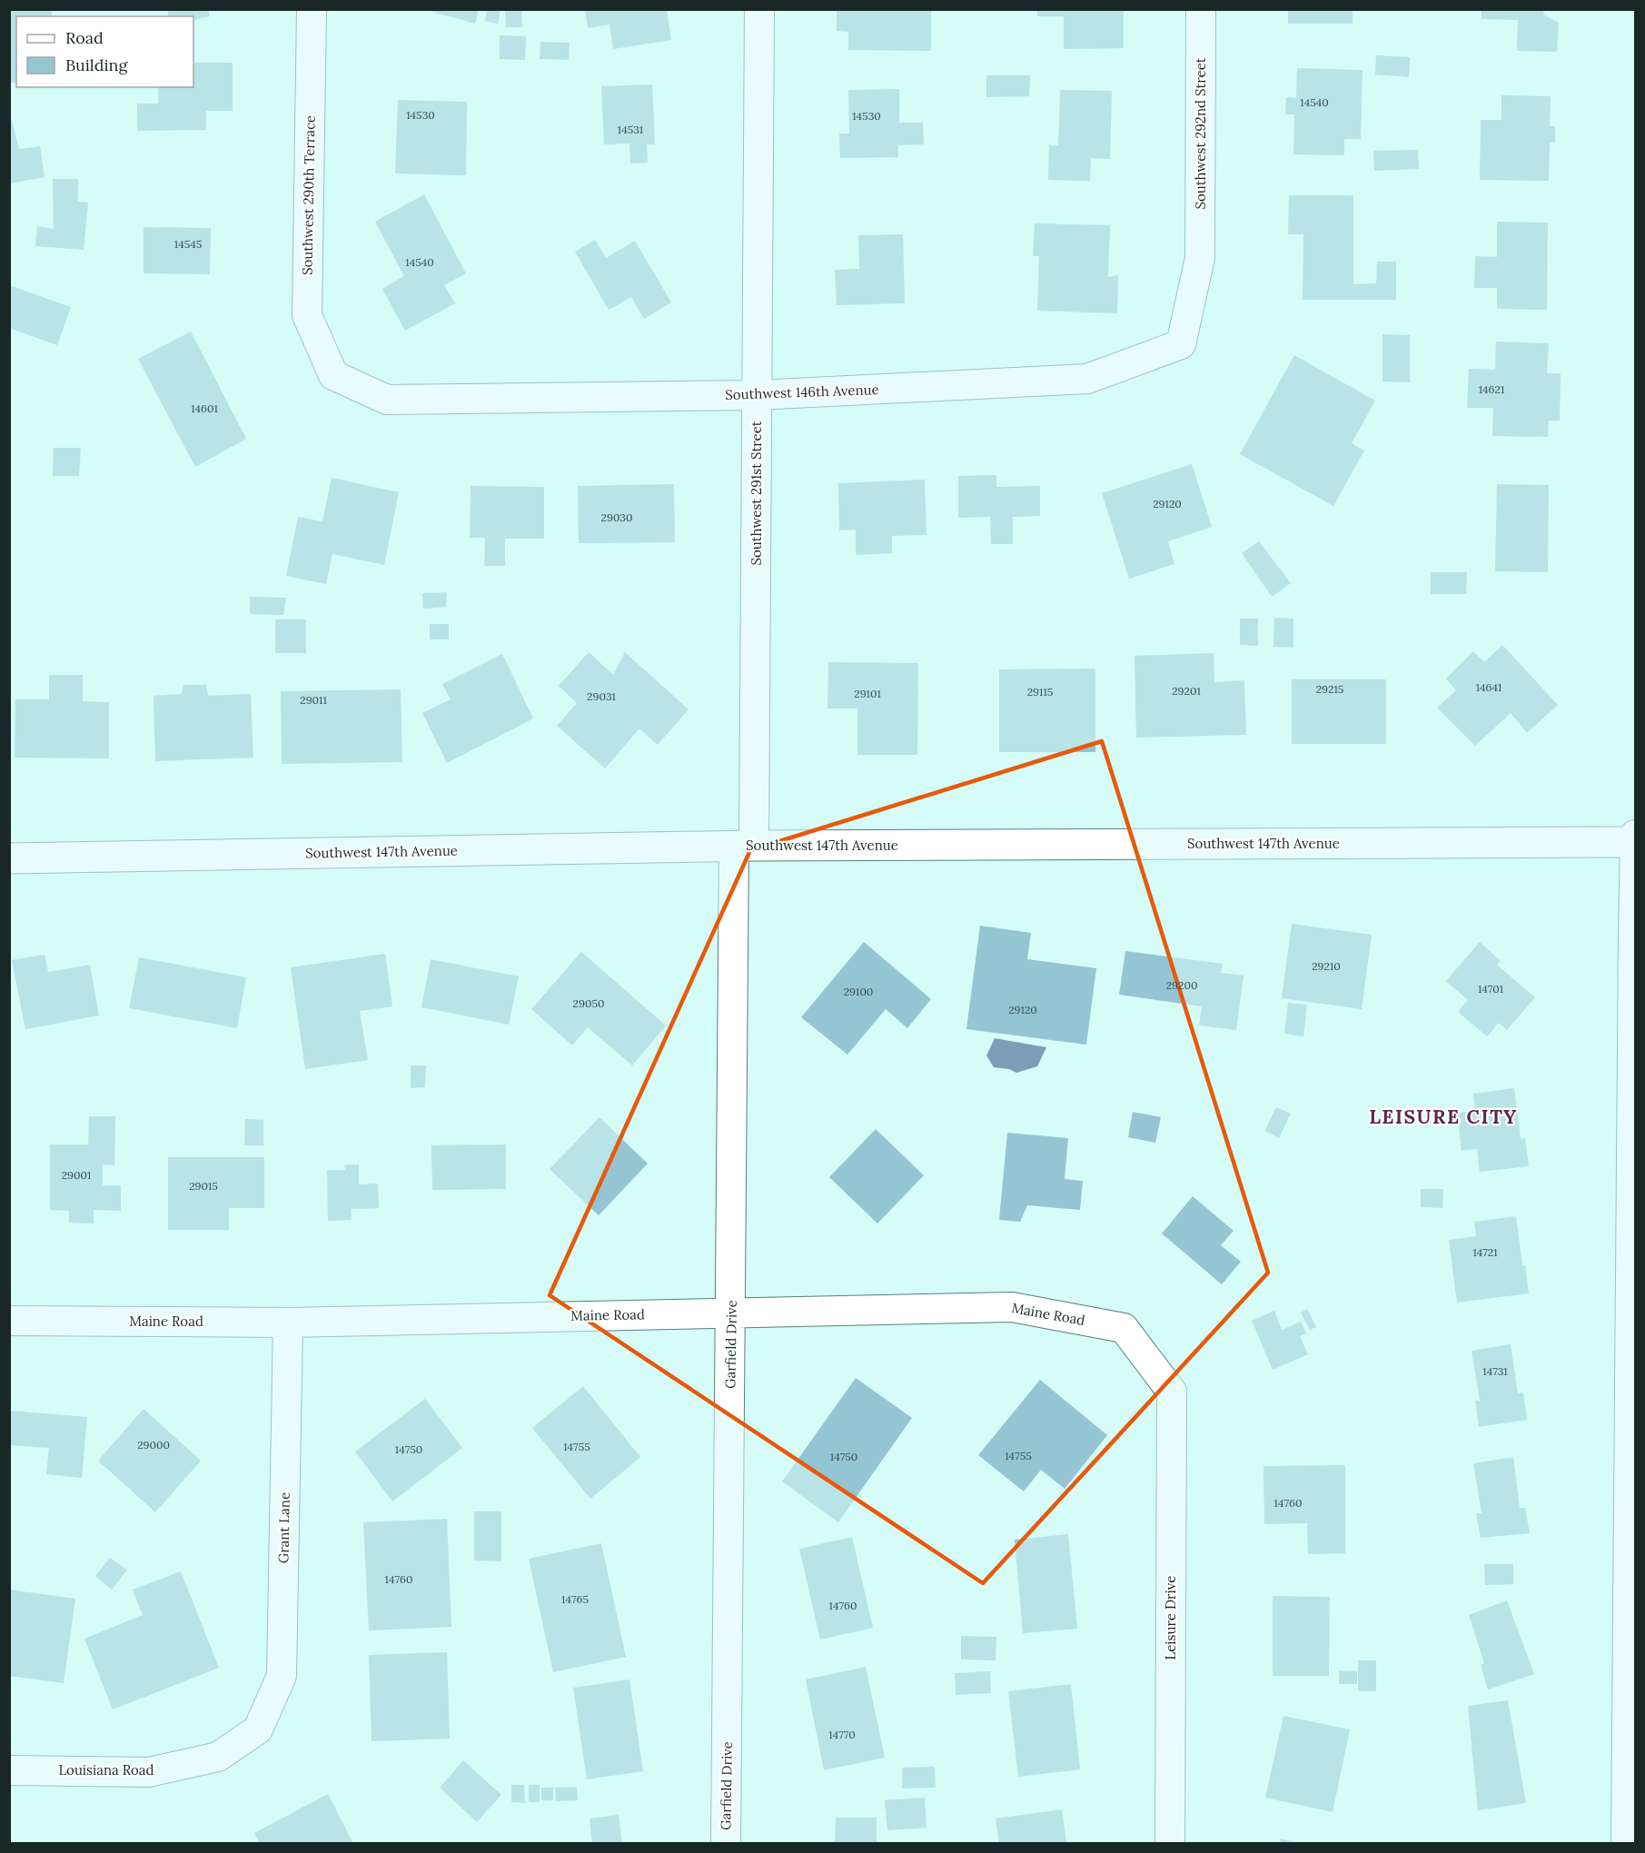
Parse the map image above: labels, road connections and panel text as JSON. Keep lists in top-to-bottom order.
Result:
{
  "streets": {
    "street": [
      "Southwest 292nd Street",
      "Southwest 290th Terrace",
      "Southwest 146th Avenue",
      "Southwest 291st Street",
      "Southwest 147th Avenue",
      "Maine Road",
      "Garfield Drive",
      "Grant Lane",
      "Leisure Drive",
      "Louisiana Road"
    ]
  },
  "crossings": [
    ["Southwest 292nd Street", "Southwest 146th Avenue"],
    ["Southwest 290th Terrace", "Southwest 146th Avenue"],
    ["Southwest 146th Avenue", "Southwest 291st Street"],
    ["Southwest 291st Street", "Southwest 147th Avenue"],
    ["Southwest 291st Street", "Garfield Drive"],
    ["Southwest 147th Avenue", "Garfield Drive"],
    ["Maine Road", "Garfield Drive"],
    ["Maine Road", "Grant Lane"],
    ["Maine Road", "Leisure Drive"],
    ["Grant Lane", "Louisiana Road"]
  ],
  "districts": ["LEISURE CITY"],
  "house_numbers": [
    "14540",
    "14530",
    "14530",
    "14531",
    "14545",
    "14540",
    "14621",
    "14601",
    "29120",
    "29030",
    "14641",
    "29215",
    "29201",
    "29115",
    "29101",
    "29031",
    "29011",
    "29210",
    "29200",
    "14701",
    "29100",
    "29050",
    "29120",
    "29001",
    "29015",
    "14721",
    "14731",
    "29000",
    "14755",
    "14750",
    "14755",
    "14750",
    "14760",
    "14760",
    "14765",
    "14760",
    "14770"
  ],
  "legend": ["Road", "Building"]
}
